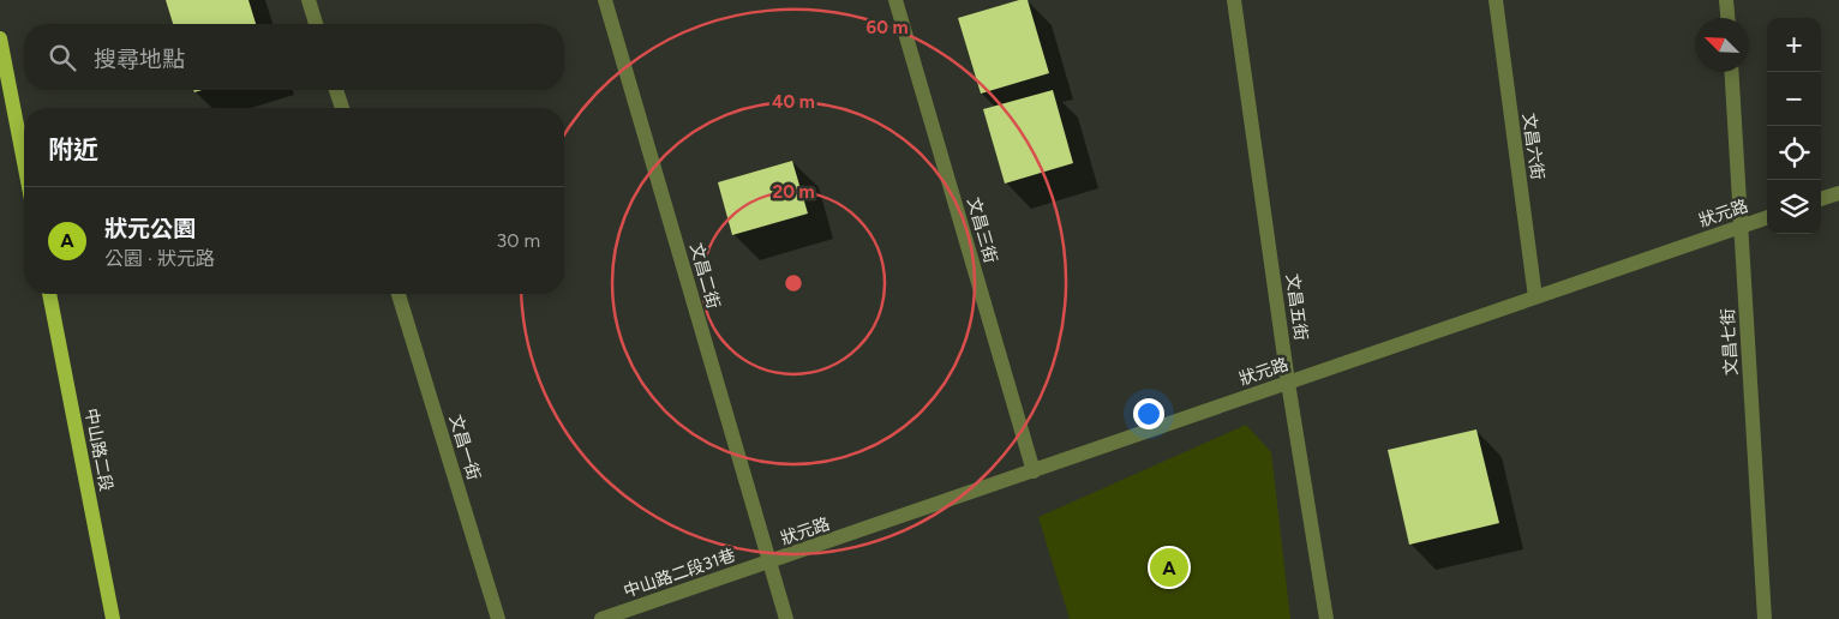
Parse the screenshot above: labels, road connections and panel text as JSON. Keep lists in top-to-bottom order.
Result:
{
  "streets": {
    "main road": ["中山路二段"],
    "street": [
      "文昌六街",
      "狀元路",
      "文昌三街",
      "文昌二街",
      "文昌五街",
      "文昌七街",
      "文昌一街",
      "中山路二段31巷"
    ]
  },
  "crossings": [
    ["文昌六街", "狀元路"],
    ["狀元路", "文昌三街"],
    ["狀元路", "文昌二街"],
    ["狀元路", "文昌五街"],
    ["狀元路", "文昌七街"],
    ["狀元路", "中山路二段31巷"],
    ["文昌二街", "中山路二段31巷"]
  ],
  "north": "top left",
  "page": {
    "map_buttons": ["+", "−"],
    "search": "搜尋地點",
    "heading": "附近",
    "list": [
      {
        "mark": "A",
        "name": "狀元公園",
        "note": "公園 · 狀元路",
        "value": "30 m"
      }
    ],
    "pins": "A"
  },
  "rings": ["60 m", "40 m", "20 m"]
}
